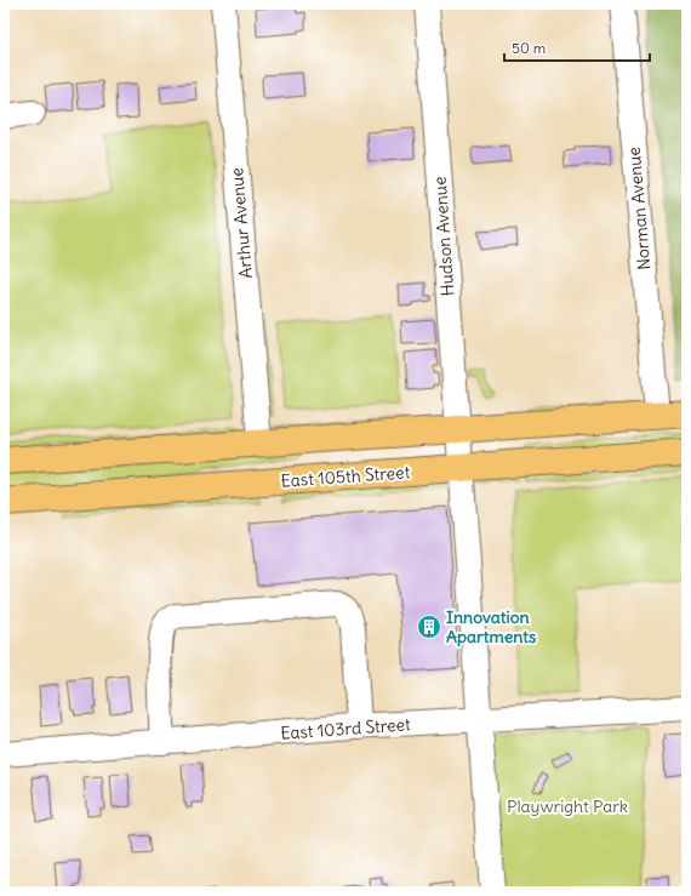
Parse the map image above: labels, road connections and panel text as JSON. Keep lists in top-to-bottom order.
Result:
{
  "streets": {
    "main road": ["East 105th Street"],
    "street": [
      "Norman Avenue",
      "Arthur Avenue",
      "Hudson Avenue",
      "East 103rd Street"
    ]
  },
  "crossings": [
    ["Hudson Avenue", "East 105th Street"],
    ["Hudson Avenue", "East 103rd Street"]
  ],
  "parks": ["Playwright Park"],
  "places": {
    "building": ["Innovation Apartments"]
  },
  "scale_bar": "50 m"
}
